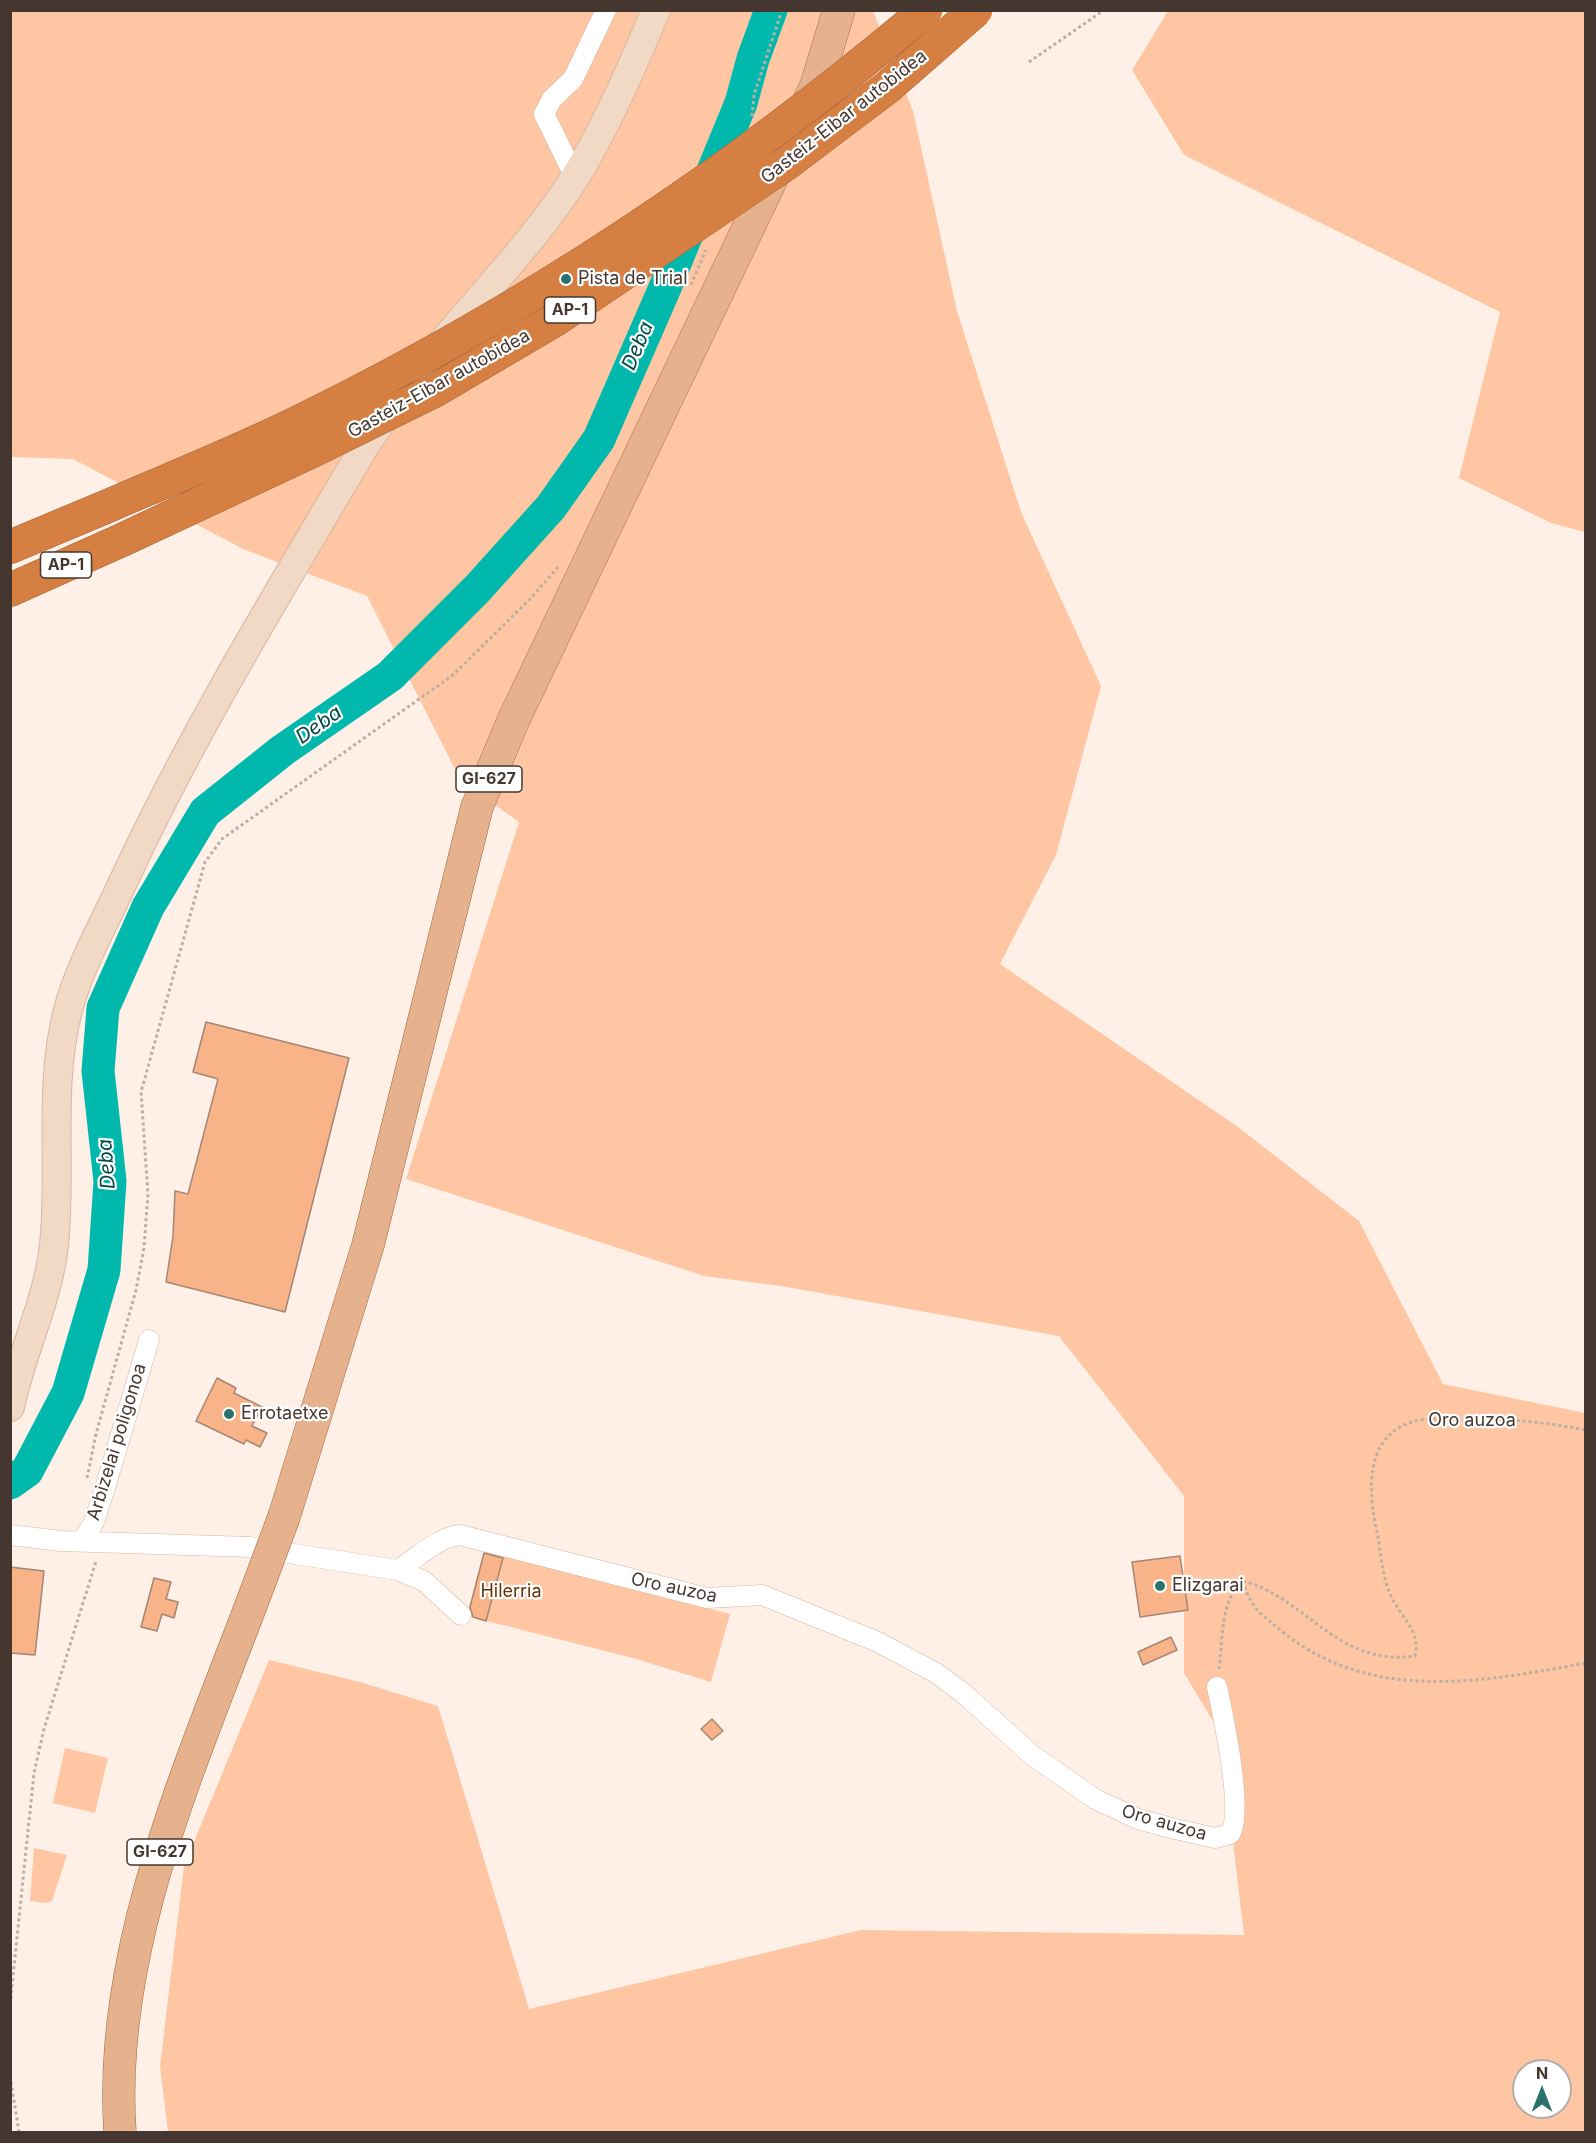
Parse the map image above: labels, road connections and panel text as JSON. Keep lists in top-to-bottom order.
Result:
{
  "streets": {
    "highway": ["Gasteiz-Eibar autobidea", "AP-1"],
    "main road": ["GI-627"],
    "street": ["Oro auzoa", "Arbizelai poligonoa"]
  },
  "water": ["Deba"],
  "parks": ["Hilerria"],
  "places": ["Pista de Trial", "Errotaetxe", "Elizgarai"],
  "north": "top"
}
